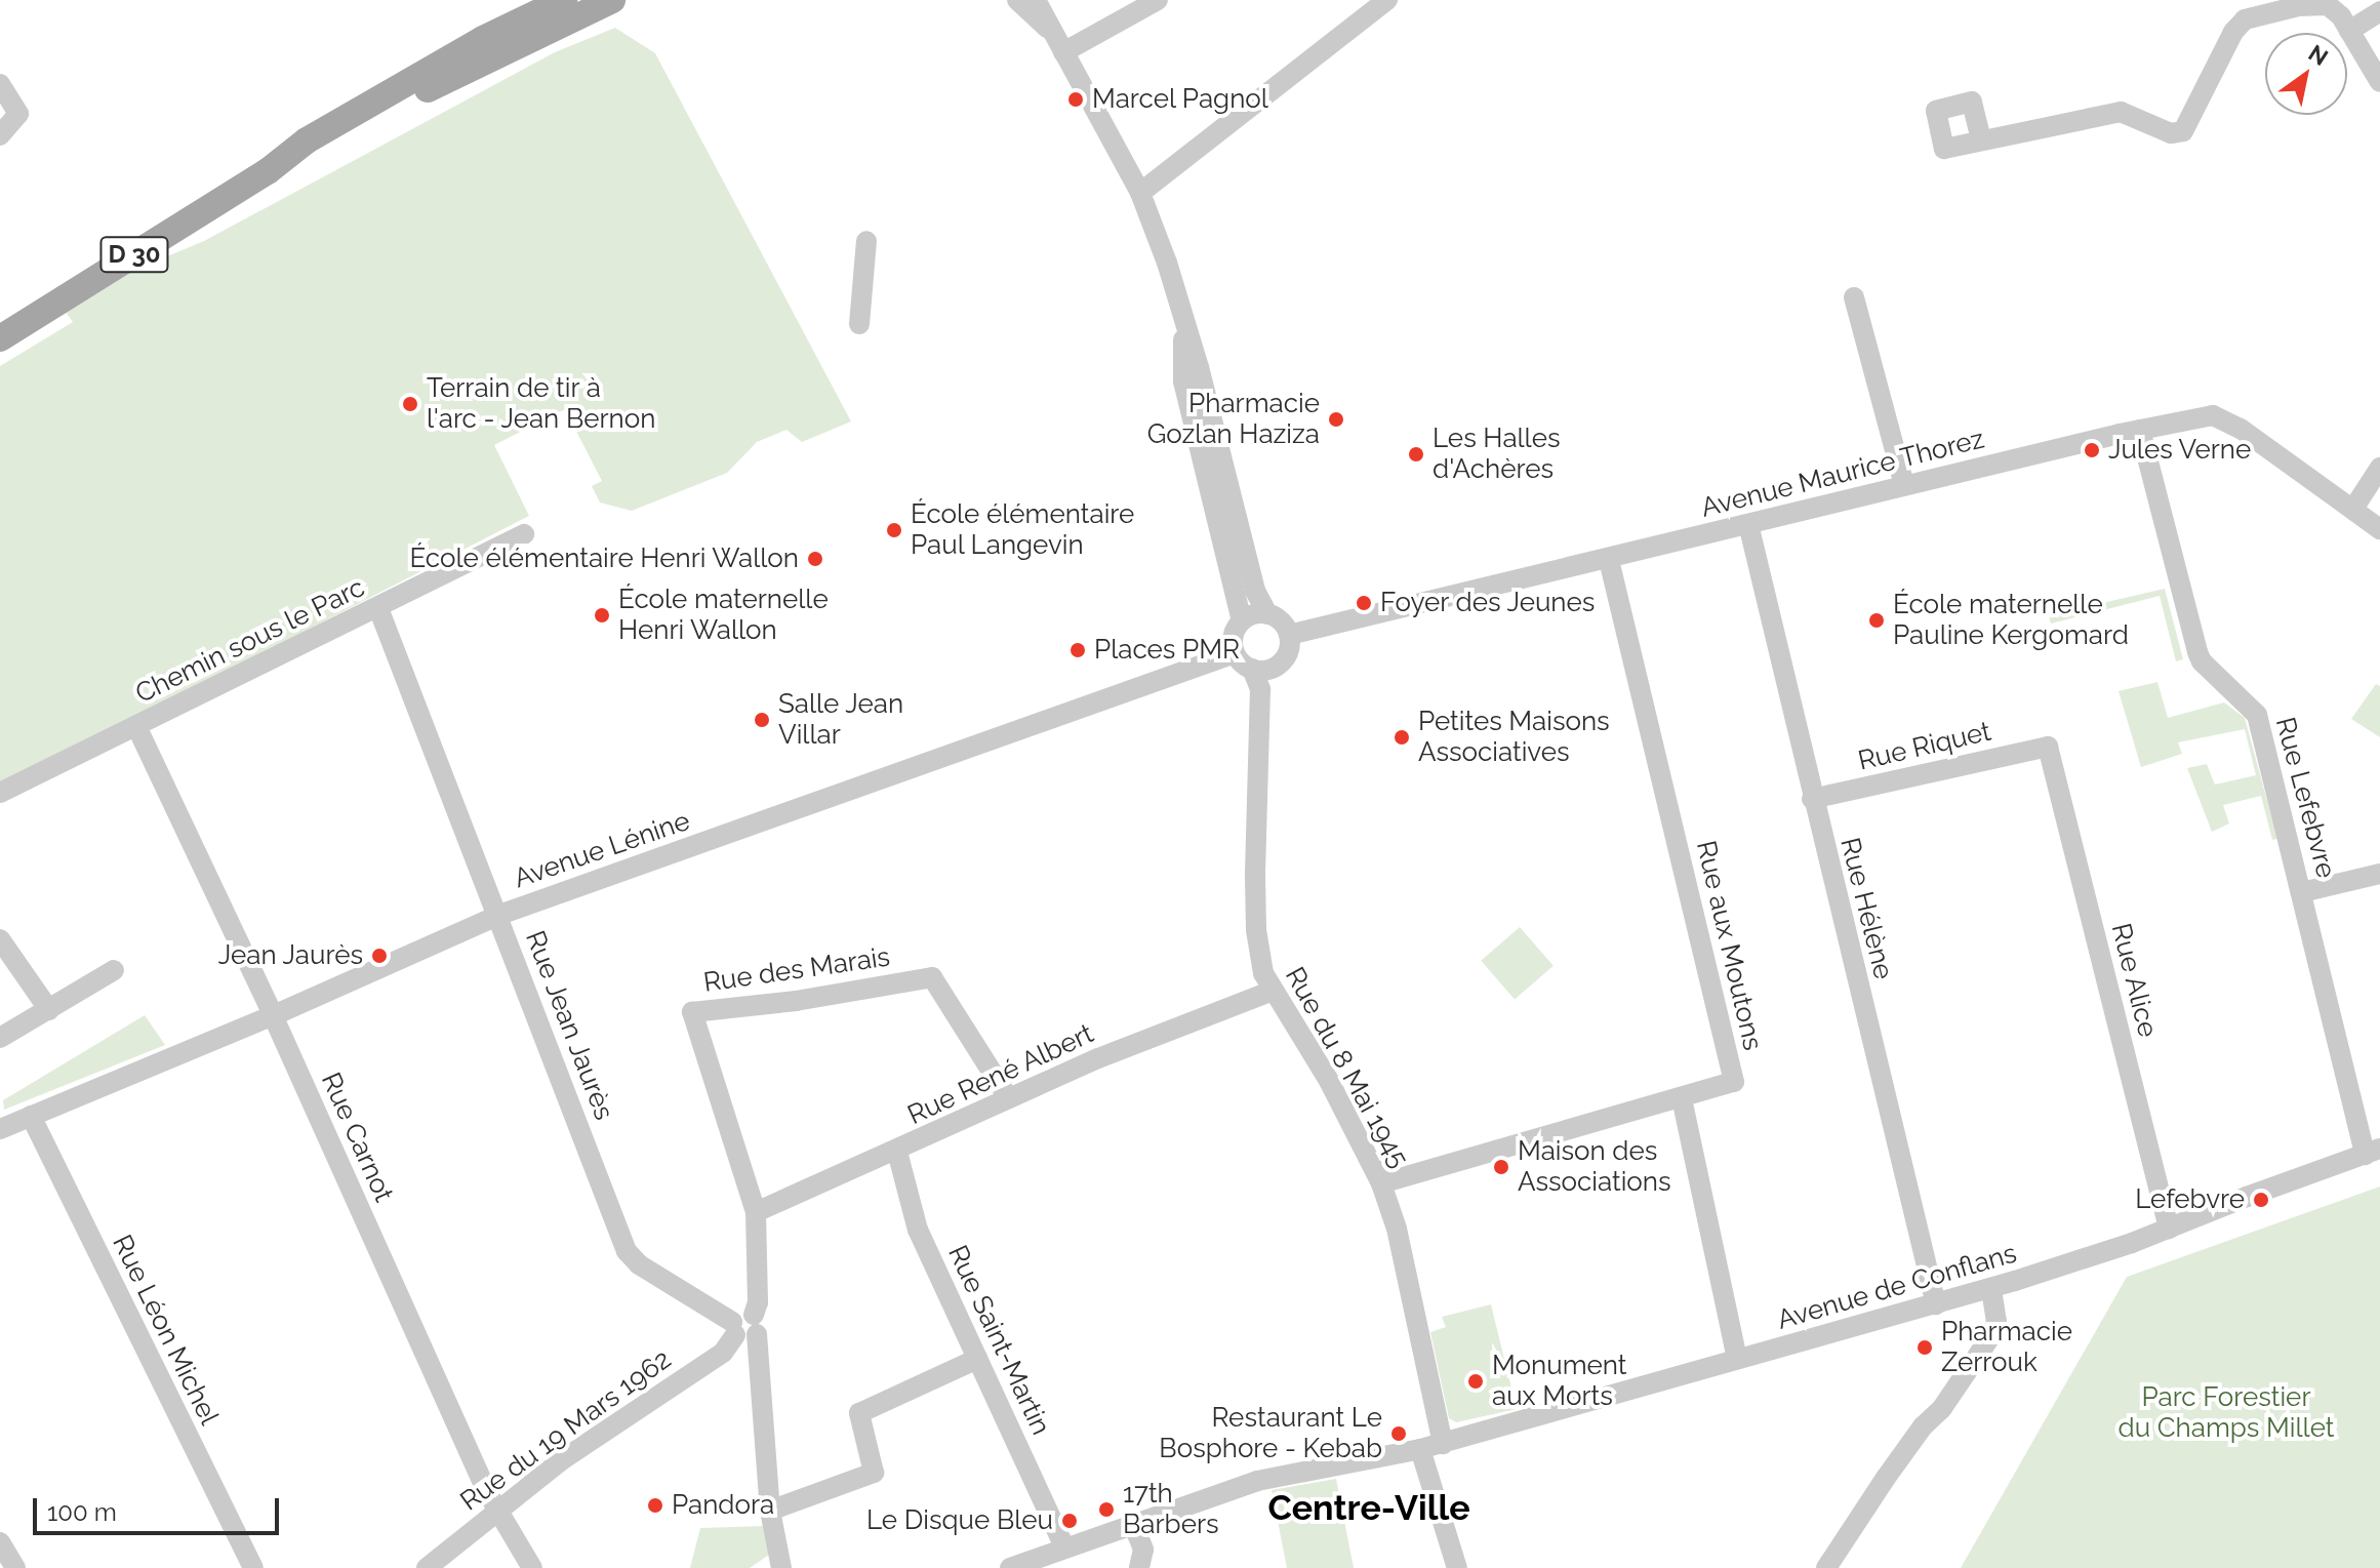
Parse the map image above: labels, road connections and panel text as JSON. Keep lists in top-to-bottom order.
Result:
{
  "streets": {
    "main road": ["D 30"],
    "street": [
      "Avenue Maurice Thorez",
      "Chemin sous le Parc",
      "Rue Riquet",
      "Rue Lefebvre",
      "Avenue Lénine",
      "Rue Hélène",
      "Rue aux Moutons",
      "Rue des Marais",
      "Rue Alice",
      "Rue Jean Jaurès",
      "Rue du 8 Mai 1945",
      "Rue René Albert",
      "Rue Carnot",
      "Avenue de Conflans",
      "Rue Léon Michel",
      "Rue Saint-Martin",
      "Rue du 19 Mars 1962"
    ]
  },
  "crossings": [
    ["Avenue Maurice Thorez", "Rue Lefebvre"],
    ["Avenue Maurice Thorez", "Avenue Lénine"],
    ["Avenue Maurice Thorez", "Rue Hélène"],
    ["Avenue Maurice Thorez", "Rue aux Moutons"],
    ["Avenue Maurice Thorez", "Rue du 8 Mai 1945"],
    ["Chemin sous le Parc", "Rue Jean Jaurès"],
    ["Chemin sous le Parc", "Rue Carnot"],
    ["Rue Riquet", "Rue Hélène"],
    ["Rue Riquet", "Rue Alice"],
    ["Rue Lefebvre", "Avenue de Conflans"],
    ["Avenue Lénine", "Rue Jean Jaurès"],
    ["Avenue Lénine", "Rue du 8 Mai 1945"],
    ["Avenue Lénine", "Rue Carnot"],
    ["Avenue Lénine", "Rue Léon Michel"],
    ["Rue Hélène", "Avenue de Conflans"],
    ["Rue aux Moutons", "Rue du 8 Mai 1945"],
    ["Rue des Marais", "Rue René Albert"],
    ["Rue Alice", "Avenue de Conflans"],
    ["Rue Jean Jaurès", "Rue du 19 Mars 1962"],
    ["Rue du 8 Mai 1945", "Rue René Albert"],
    ["Rue du 8 Mai 1945", "Avenue de Conflans"],
    ["Rue René Albert", "Rue Saint-Martin"],
    ["Rue Carnot", "Rue du 19 Mars 1962"],
    ["Avenue de Conflans", "Rue Saint-Martin"]
  ],
  "districts": ["Centre-Ville"],
  "parks": ["Parc Forestier du Champs Millet"],
  "places": [
    "Marcel Pagnol",
    "Terrain de tir à l'arc - Jean Bernon",
    "Pharmacie Gozlan Haziza",
    "Jules Verne",
    "Les Halles d'Achères",
    "École élémentaire Paul Langevin",
    "École élémentaire Henri Wallon",
    "Foyer des Jeunes",
    "École maternelle Henri Wallon",
    "École maternelle Pauline Kergomard",
    "Places PMR",
    "Salle Jean Villar",
    "Petites Maisons Associatives",
    "Jean Jaurès",
    "Maison des Associations",
    "Lefebvre",
    "Pharmacie Zerrouk",
    "Monument aux Morts",
    "Restaurant Le Bosphore - Kebab",
    "Pandora",
    "17th Barbers",
    "Le Disque Bleu"
  ],
  "scale_bar": "100 m",
  "north": "top right"
}
